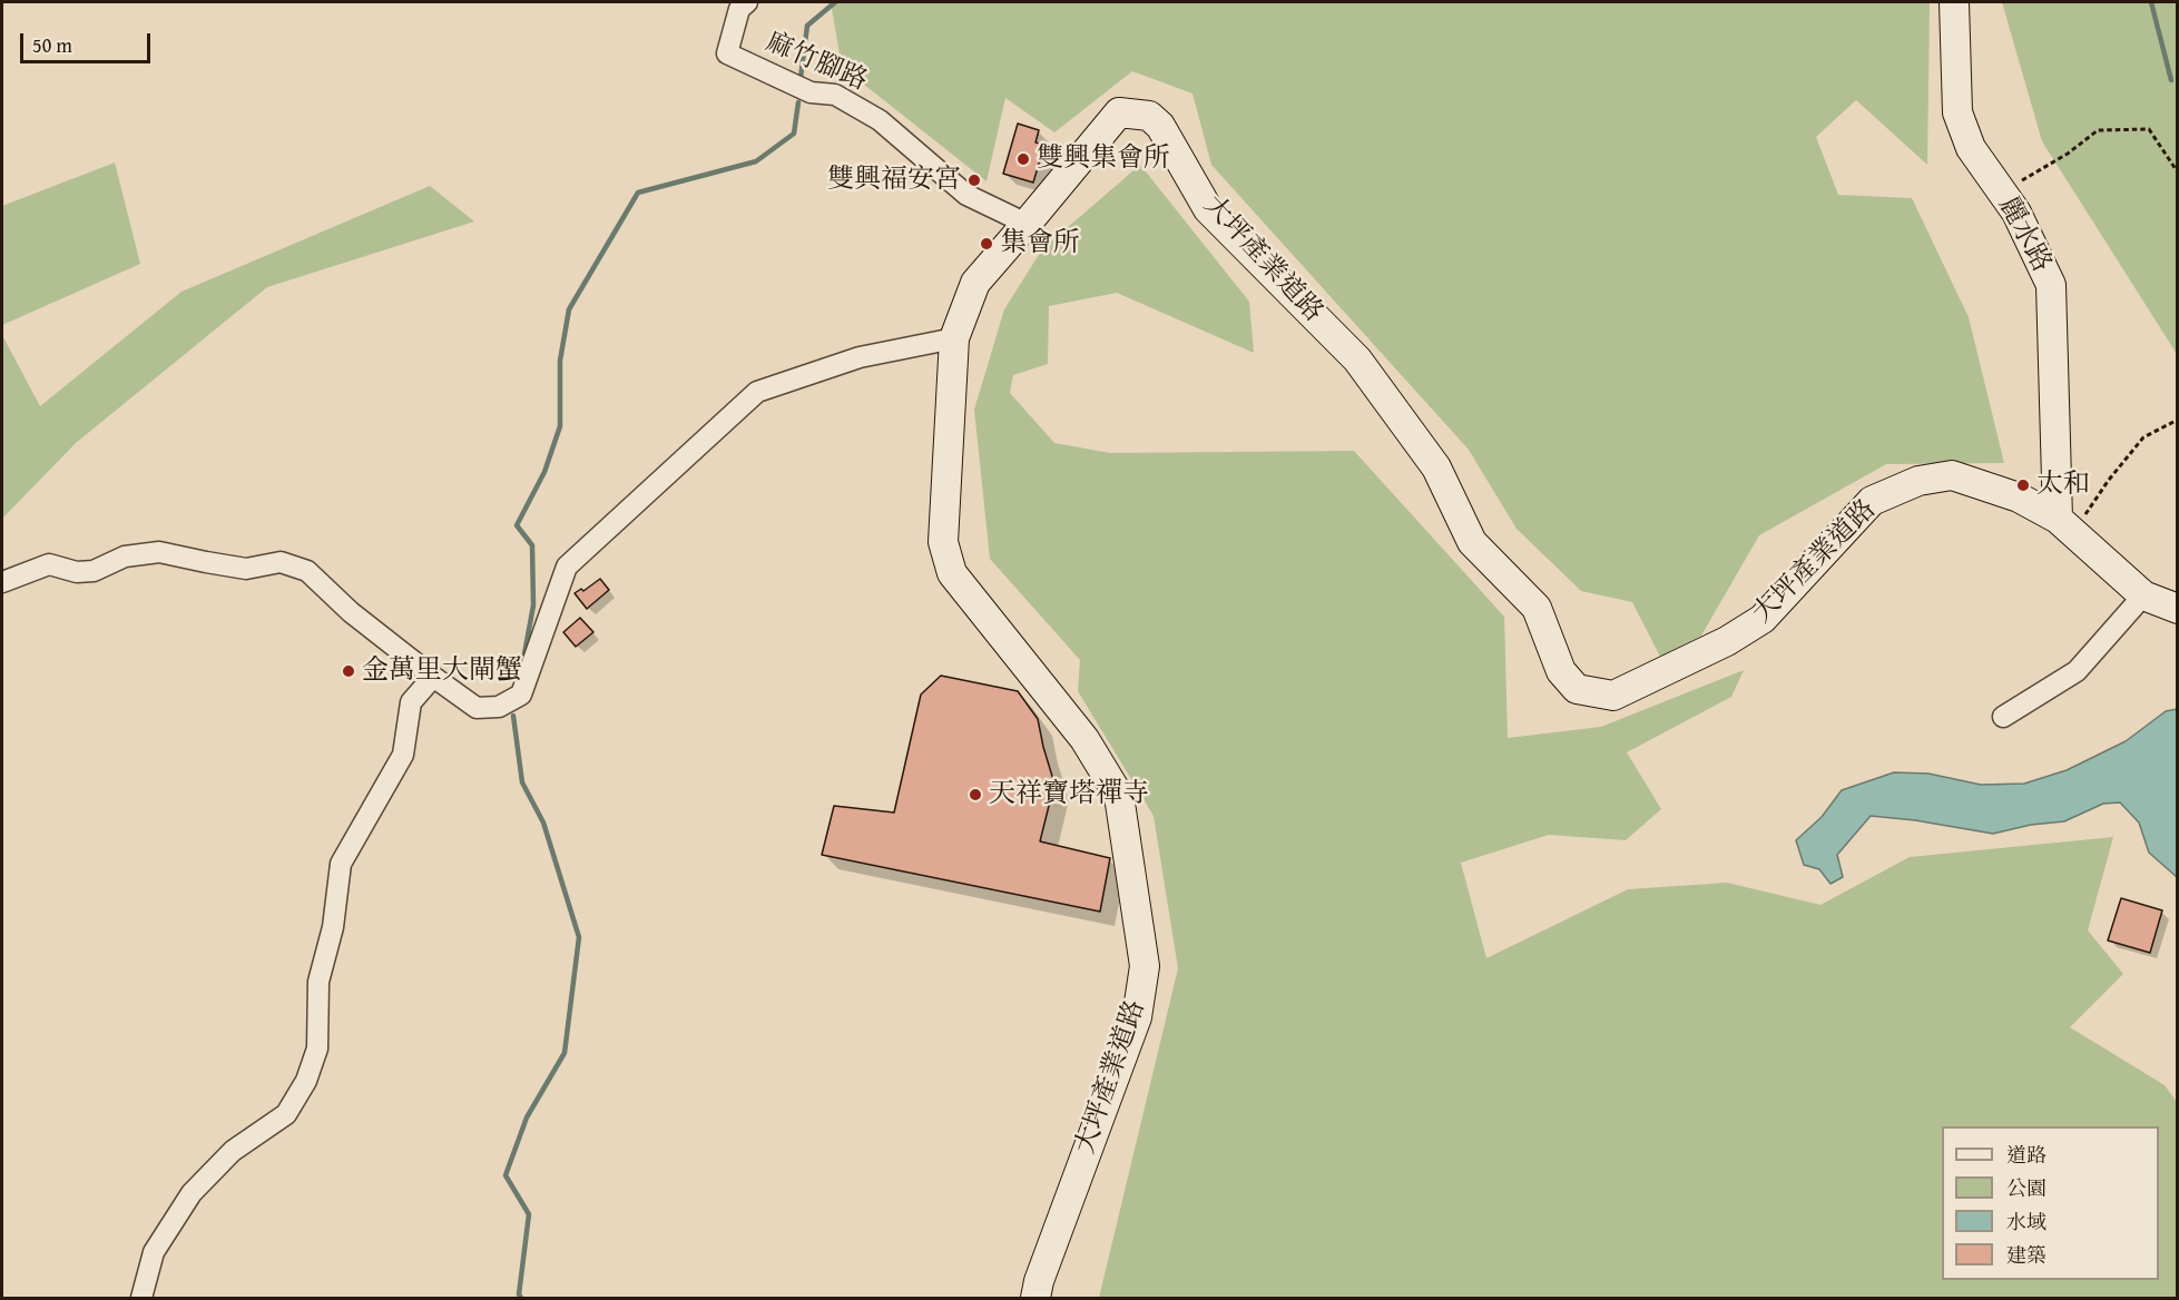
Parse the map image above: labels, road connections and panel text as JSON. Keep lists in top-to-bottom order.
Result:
{
  "streets": {
    "street": ["麻竹腳路", "麗水路", "大坪產業道路"]
  },
  "crossings": [
    ["麻竹腳路", "大坪產業道路"],
    ["麗水路", "大坪產業道路"]
  ],
  "places": [
    "雙興集會所",
    "雙興福安宮",
    "集會所",
    "太和",
    "金萬里大閘蟹",
    "天祥寶塔禪寺"
  ],
  "legend": [
    "道路",
    "公園",
    "水域",
    "建築"
  ],
  "scale_bar": "50 m"
}
